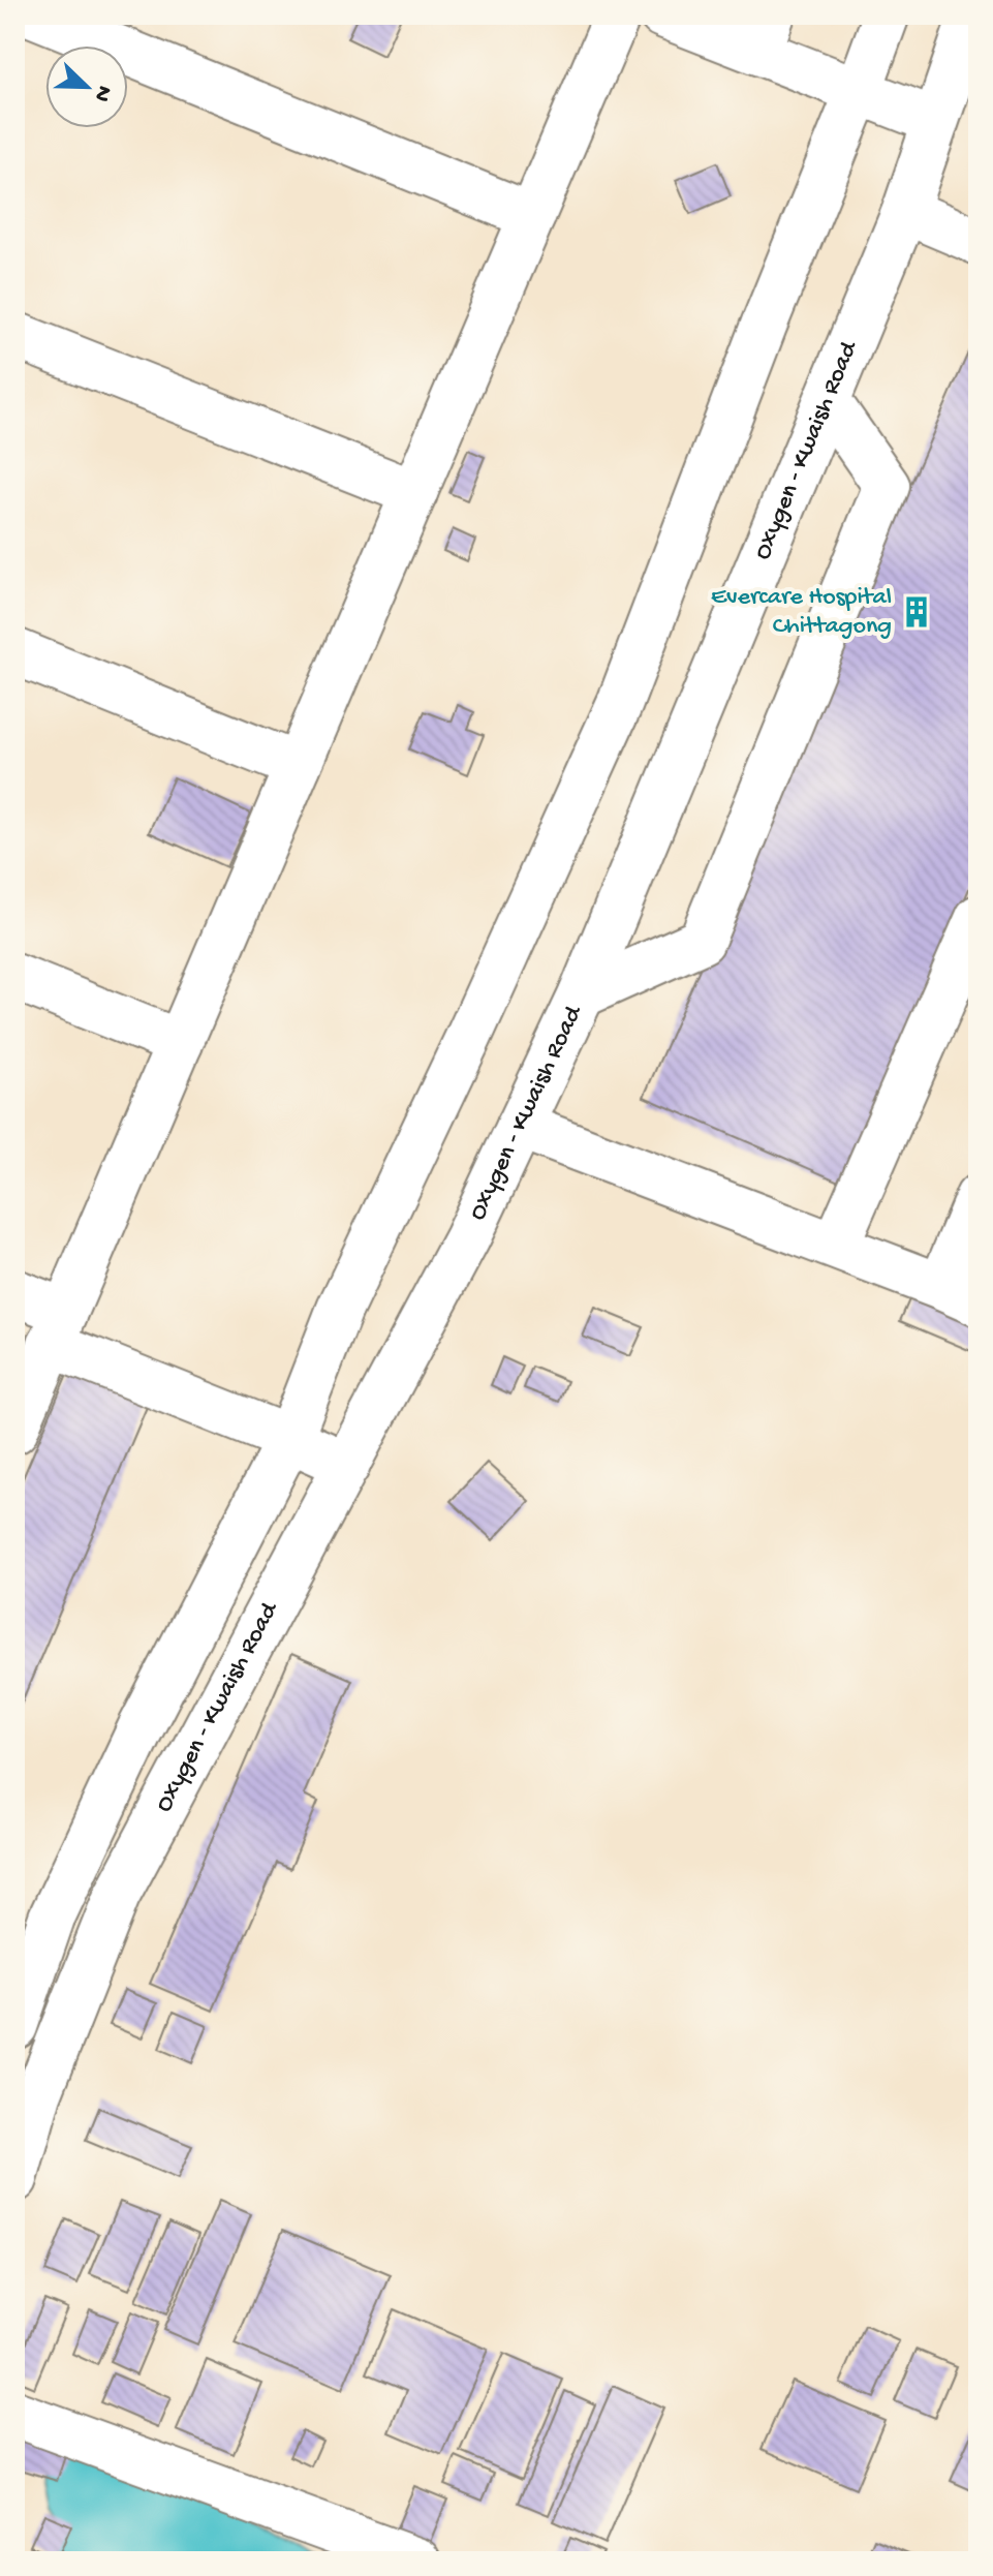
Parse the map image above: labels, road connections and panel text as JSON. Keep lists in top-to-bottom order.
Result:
{
  "streets": {
    "street": ["Oxygen - Kwaish Road"]
  },
  "places": {
    "building": ["Evercare Hospital Chittagong"]
  },
  "north": "bottom right"
}
